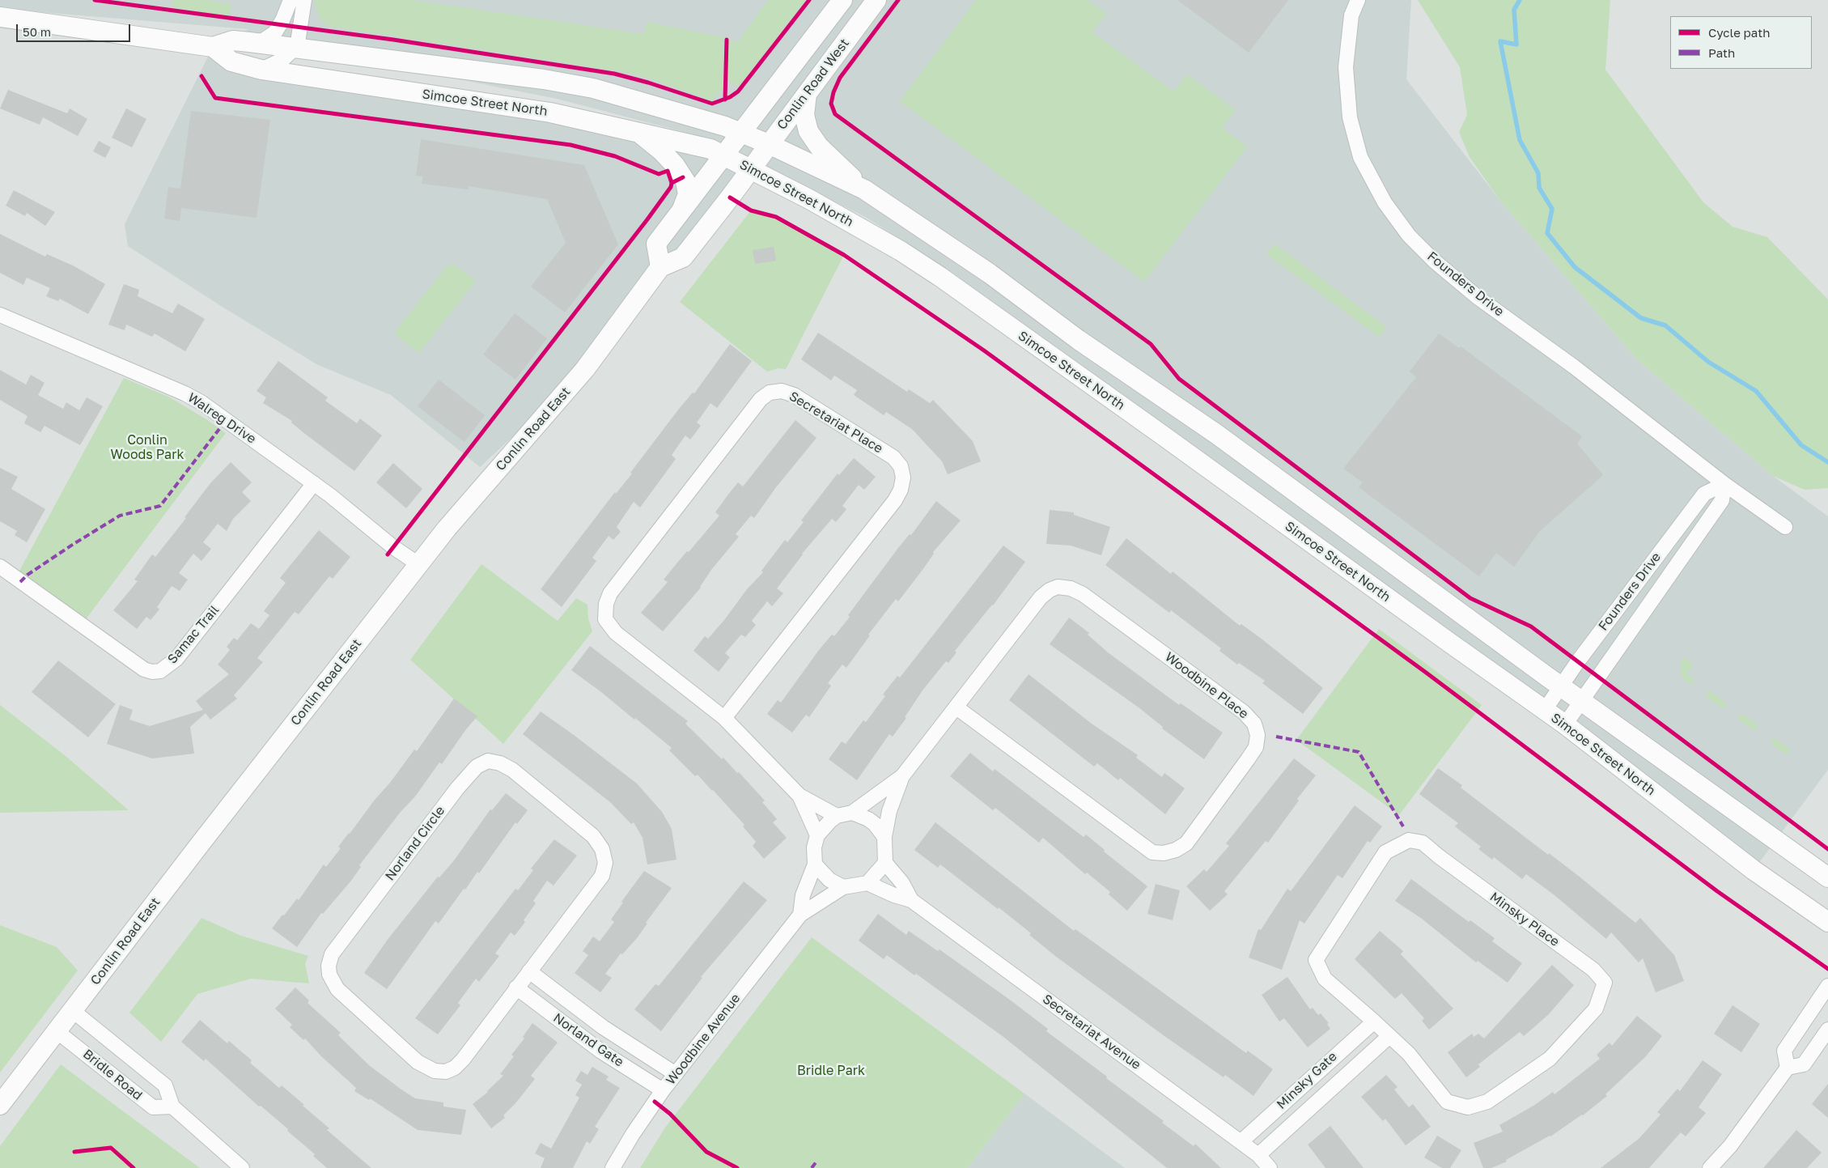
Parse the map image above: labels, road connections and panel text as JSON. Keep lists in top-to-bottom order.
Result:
{
  "streets": {
    "main road": ["Conlin Road West", "Simcoe Street North", "Conlin Road East"],
    "street": [
      "Founders Drive",
      "Walreg Drive",
      "Secretariat Place",
      "Samac Trail",
      "Woodbine Place",
      "Norland Circle",
      "Minsky Place",
      "Secretariat Avenue",
      "Woodbine Avenue",
      "Norland Gate",
      "Bridle Road",
      "Minsky Gate"
    ]
  },
  "crossings": [
    ["Conlin Road West", "Simcoe Street North"],
    ["Simcoe Street North", "Founders Drive"],
    ["Walreg Drive", "Conlin Road East"],
    ["Walreg Drive", "Samac Trail"],
    ["Secretariat Place", "Woodbine Place"],
    ["Secretariat Place", "Secretariat Avenue"],
    ["Secretariat Place", "Woodbine Avenue"],
    ["Conlin Road East", "Bridle Road"],
    ["Woodbine Place", "Secretariat Avenue"],
    ["Woodbine Place", "Woodbine Avenue"],
    ["Norland Circle", "Norland Gate"],
    ["Minsky Place", "Minsky Gate"],
    ["Secretariat Avenue", "Woodbine Avenue"],
    ["Secretariat Avenue", "Minsky Gate"],
    ["Woodbine Avenue", "Norland Gate"]
  ],
  "parks": ["Conlin Woods Park", "Bridle Park"],
  "legend": ["Cycle path", "Path"],
  "scale_bar": "50 m"
}
